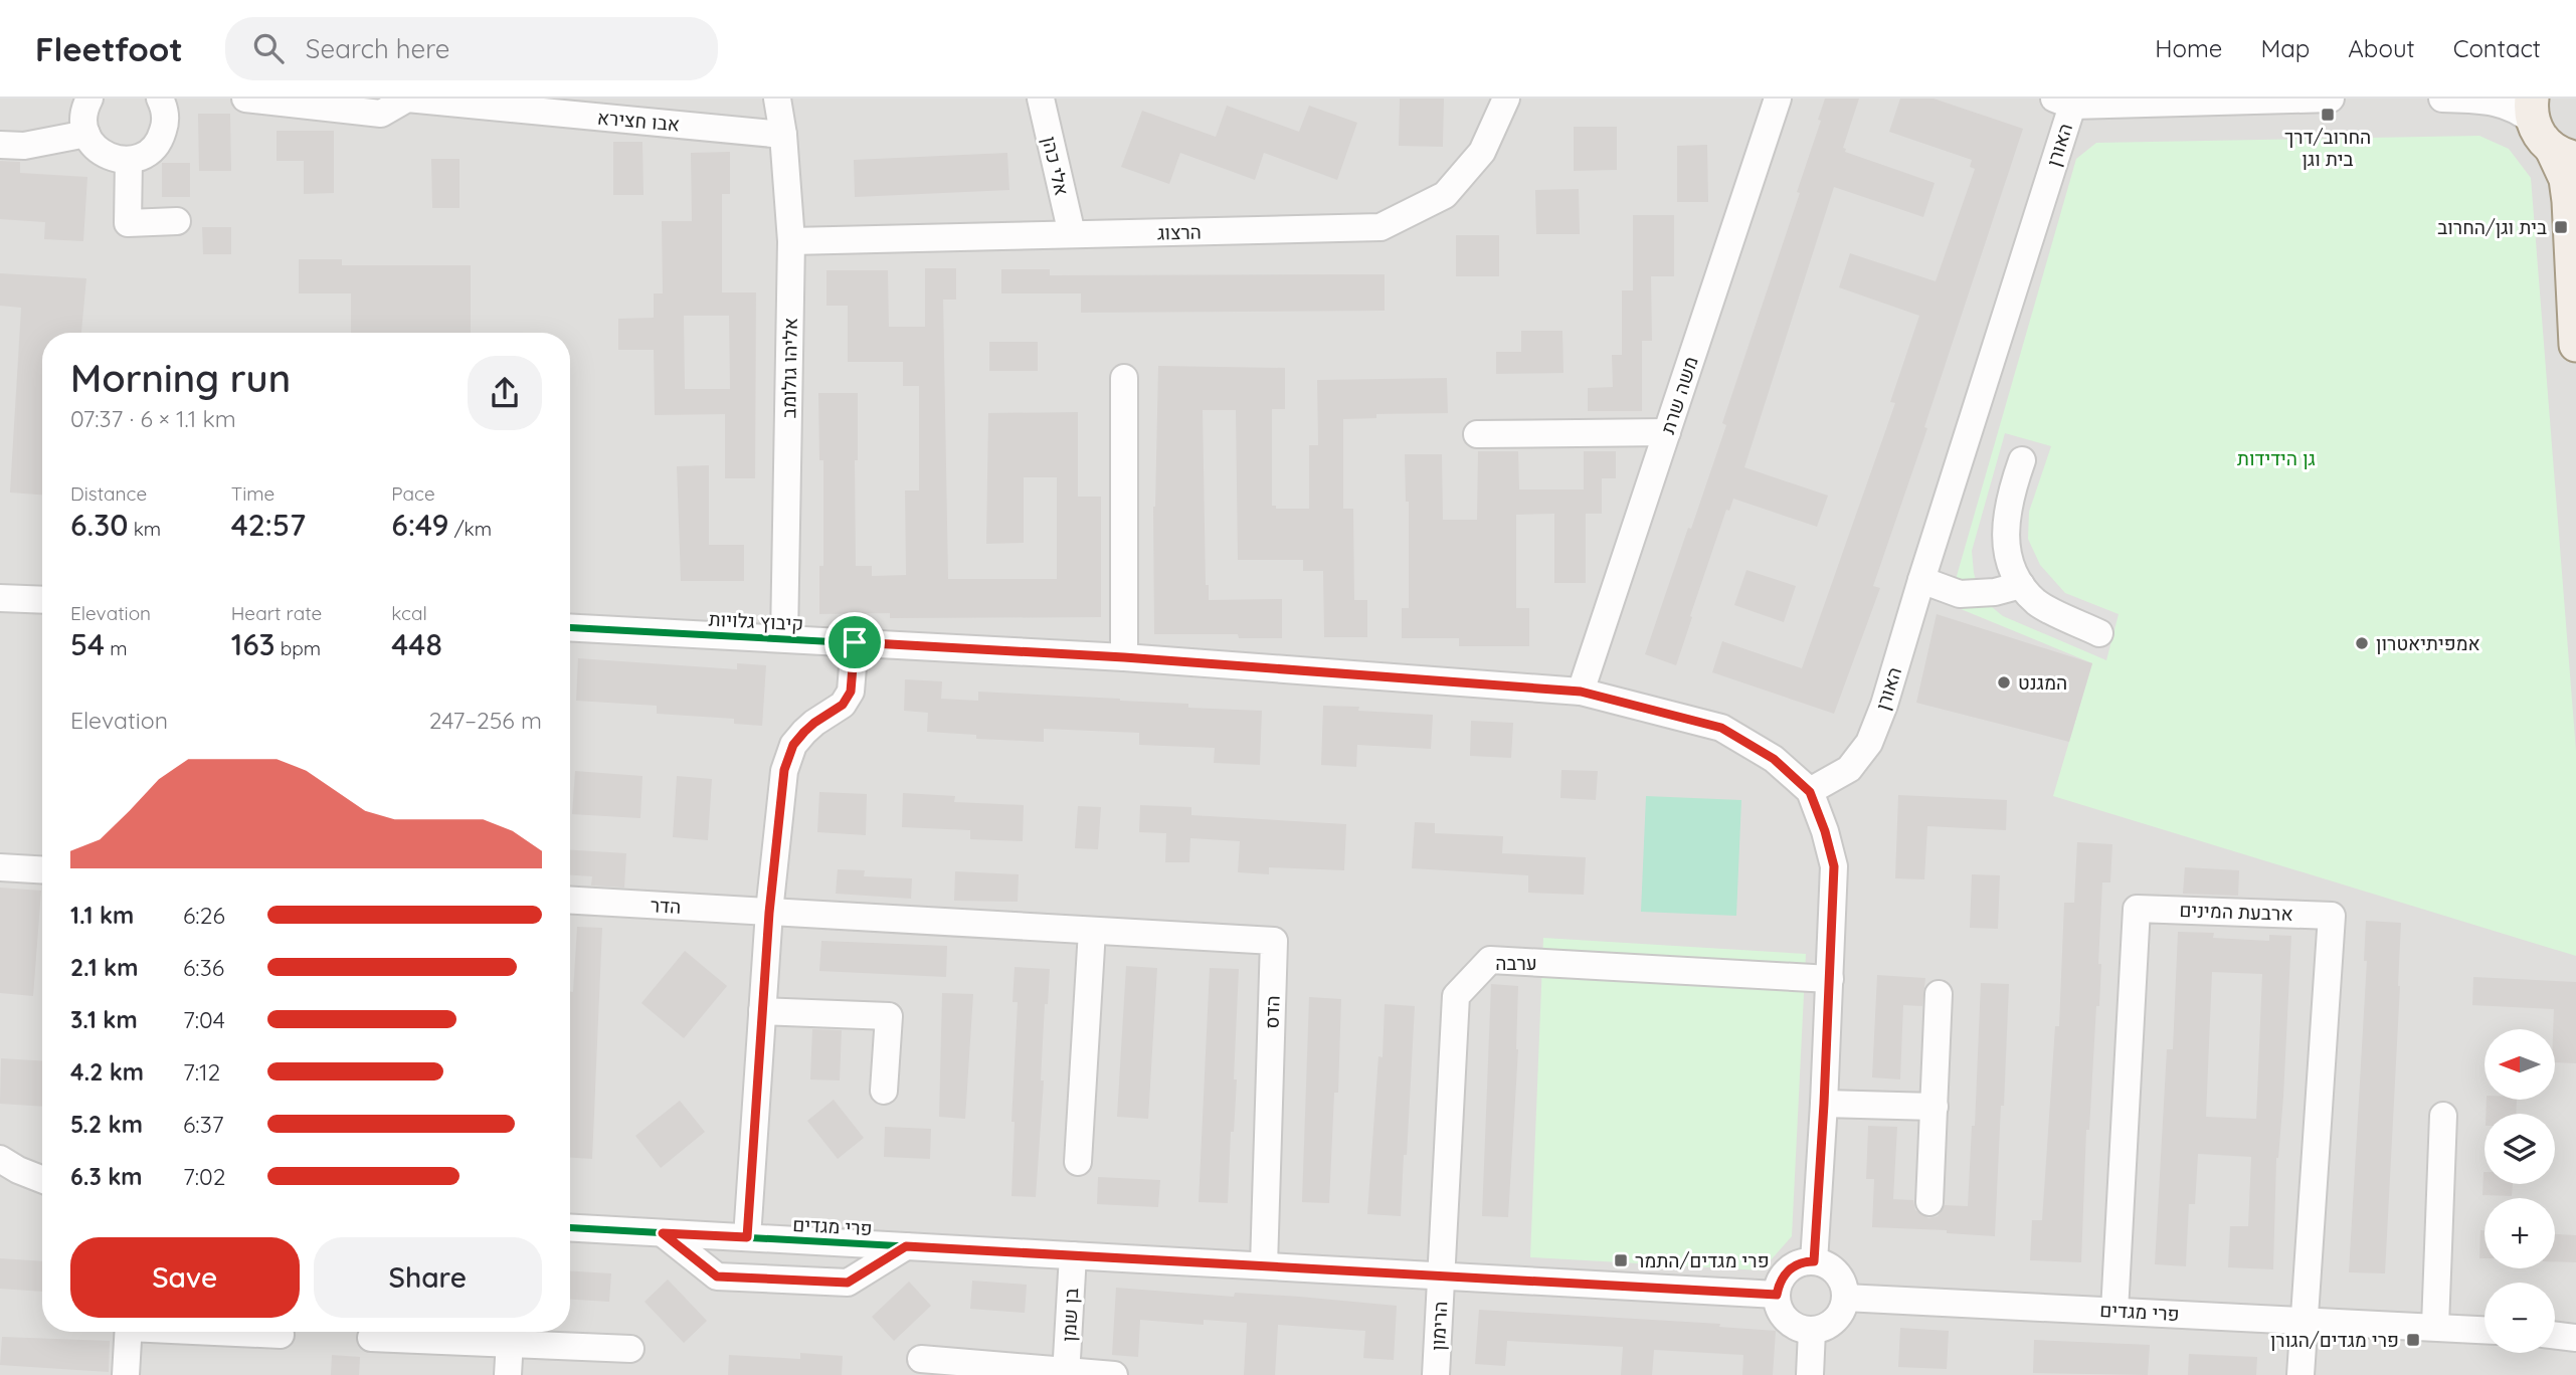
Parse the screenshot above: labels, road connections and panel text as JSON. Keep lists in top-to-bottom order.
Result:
{
  "streets": {
    "street": [
      "אבו חצירא",
      "האורן",
      "אלי כהן",
      "הרצוג",
      "אליהו גולומב",
      "משה שרת",
      "קיבוץ גלויות",
      "הדר",
      "ארבעת המינים",
      "ערבה",
      "הדס",
      "פרי מגדים",
      "בן שמן",
      "הרימון"
    ]
  },
  "crossings": [
    ["אבו חצירא", "אליהו גולומב"],
    ["האורן", "קיבוץ גלויות"],
    ["אלי כהן", "הרצוג"],
    ["הרצוג", "אליהו גולומב"],
    ["אליהו גולומב", "קיבוץ גלויות"],
    ["משה שרת", "קיבוץ גלויות"],
    ["הדר", "הדס"],
    ["ארבעת המינים", "פרי מגדים"],
    ["ערבה", "פרי מגדים"],
    ["ערבה", "הרימון"],
    ["הדס", "פרי מגדים"],
    ["פרי מגדים", "בן שמן"],
    ["פרי מגדים", "הרימון"]
  ],
  "parks": ["גן הידידות"],
  "places": {
    "transit": [
      "החרוב/דרך בית וגן",
      "בית וגן/החרוב",
      "פרי מגדים/התמר",
      "פרי מגדים/הגורן"
    ],
    "other": ["אמפיתיאטרון", "המגנט"]
  },
  "north": "left",
  "page": {
    "header": "Fleetfoot",
    "search": "Search here",
    "nav": [
      "Home",
      "Map",
      "About",
      "Contact"
    ],
    "heading": ["Morning run", "07:37 · 6 × 1.1 km"],
    "stats": [
      ["Distance", "6.30 km"],
      ["Time", "42:57"],
      ["Pace", "6:49 /km"],
      ["Elevation", "54 m"],
      ["Heart rate", "163 bpm"],
      ["kcal", "448"]
    ],
    "chart": ["Elevation", "247–256 m"],
    "list": [
      {
        "name": "1.1 km",
        "note": "6:26"
      },
      {
        "name": "2.1 km",
        "note": "6:36"
      },
      {
        "name": "3.1 km",
        "note": "7:04"
      },
      {
        "name": "4.2 km",
        "note": "7:12"
      },
      {
        "name": "5.2 km",
        "note": "6:37"
      },
      {
        "name": "6.3 km",
        "note": "7:02"
      }
    ],
    "map_buttons": ["+", "−"],
    "buttons": ["Save", "Share"]
  }
}
